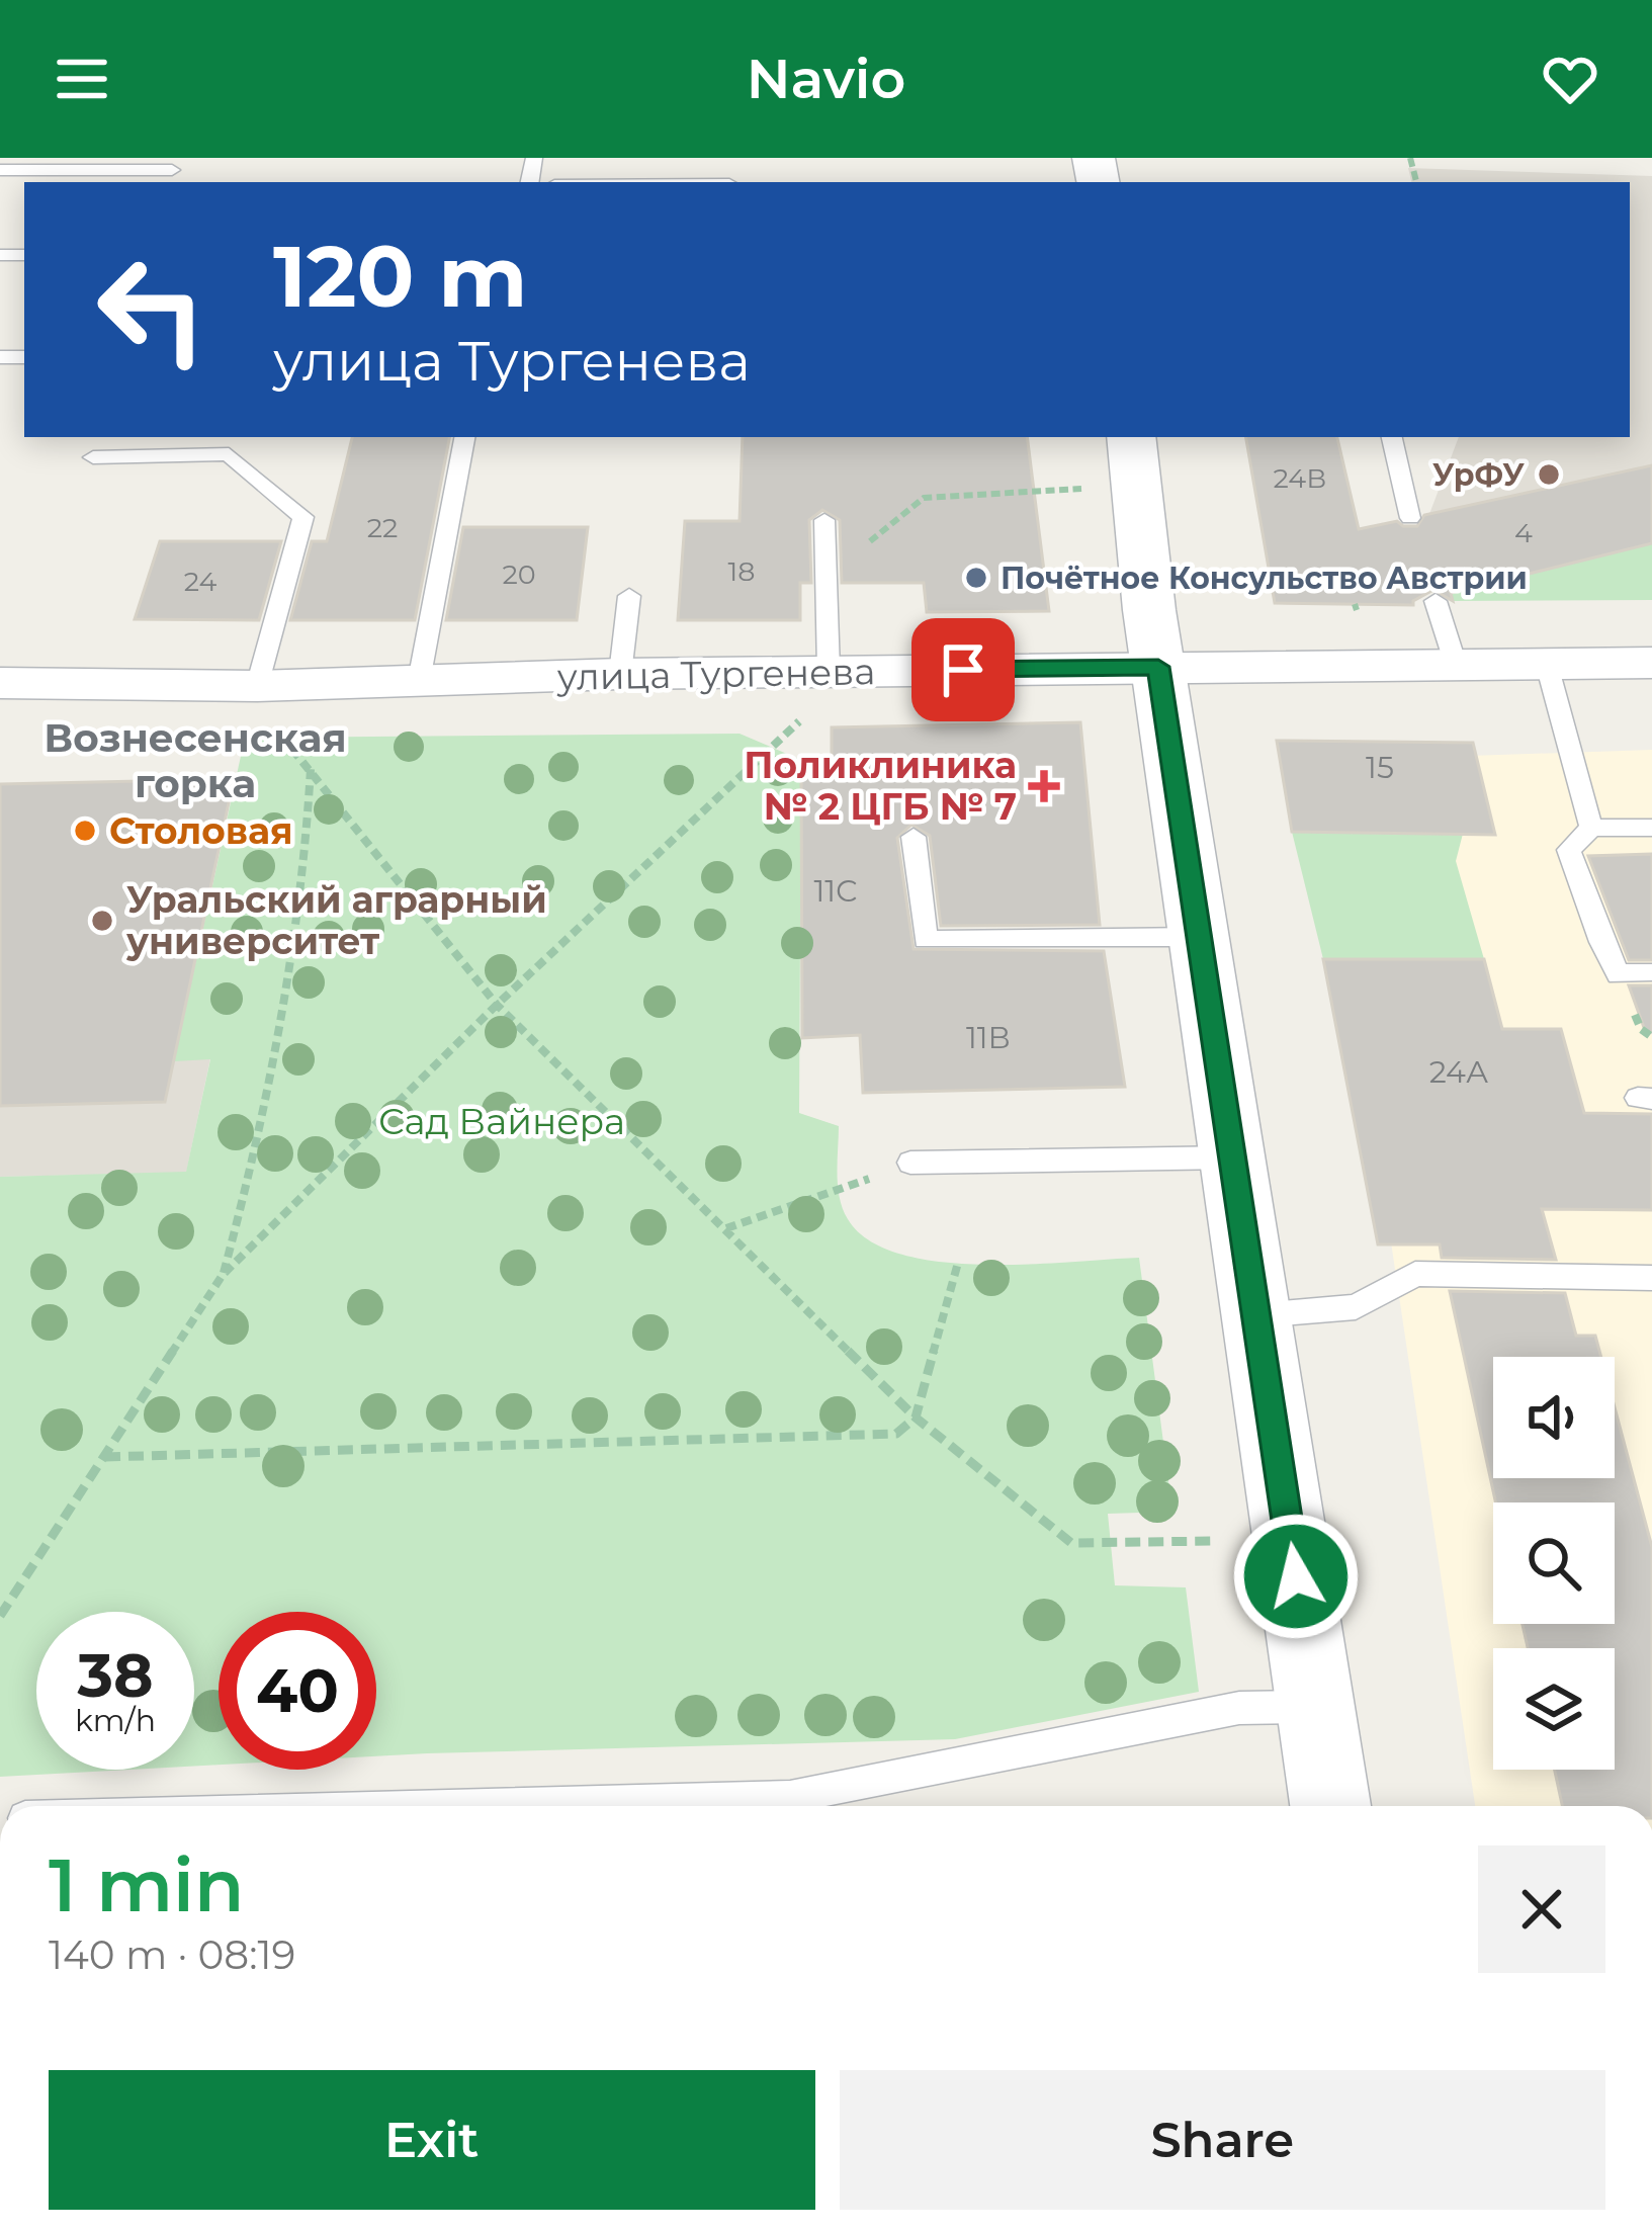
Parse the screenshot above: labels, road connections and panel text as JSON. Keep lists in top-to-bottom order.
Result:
{
  "streets": {
    "street": ["улица Тургенева"]
  },
  "districts": ["Вознесенская горка"],
  "parks": ["Сад Вайнера"],
  "places": {
    "other": [
      "УрФУ",
      "Почётное Консульство Австрии",
      "Столовая",
      "Уральский аграрный университет"
    ],
    "health": ["Поликлиника № 2 ЦГБ № 7"]
  },
  "house_numbers": [
    "24В",
    "22",
    "4",
    "18",
    "20",
    "24",
    "15",
    "11С",
    "11В",
    "24А"
  ],
  "page": {
    "header": "Navio",
    "turn": ["120 m", "улица Тургенева"],
    "speed": "38 km/h",
    "limit": "40",
    "heading": ["1 min", "140 m · 08:19"],
    "buttons": ["Exit", "Share"]
  }
}
